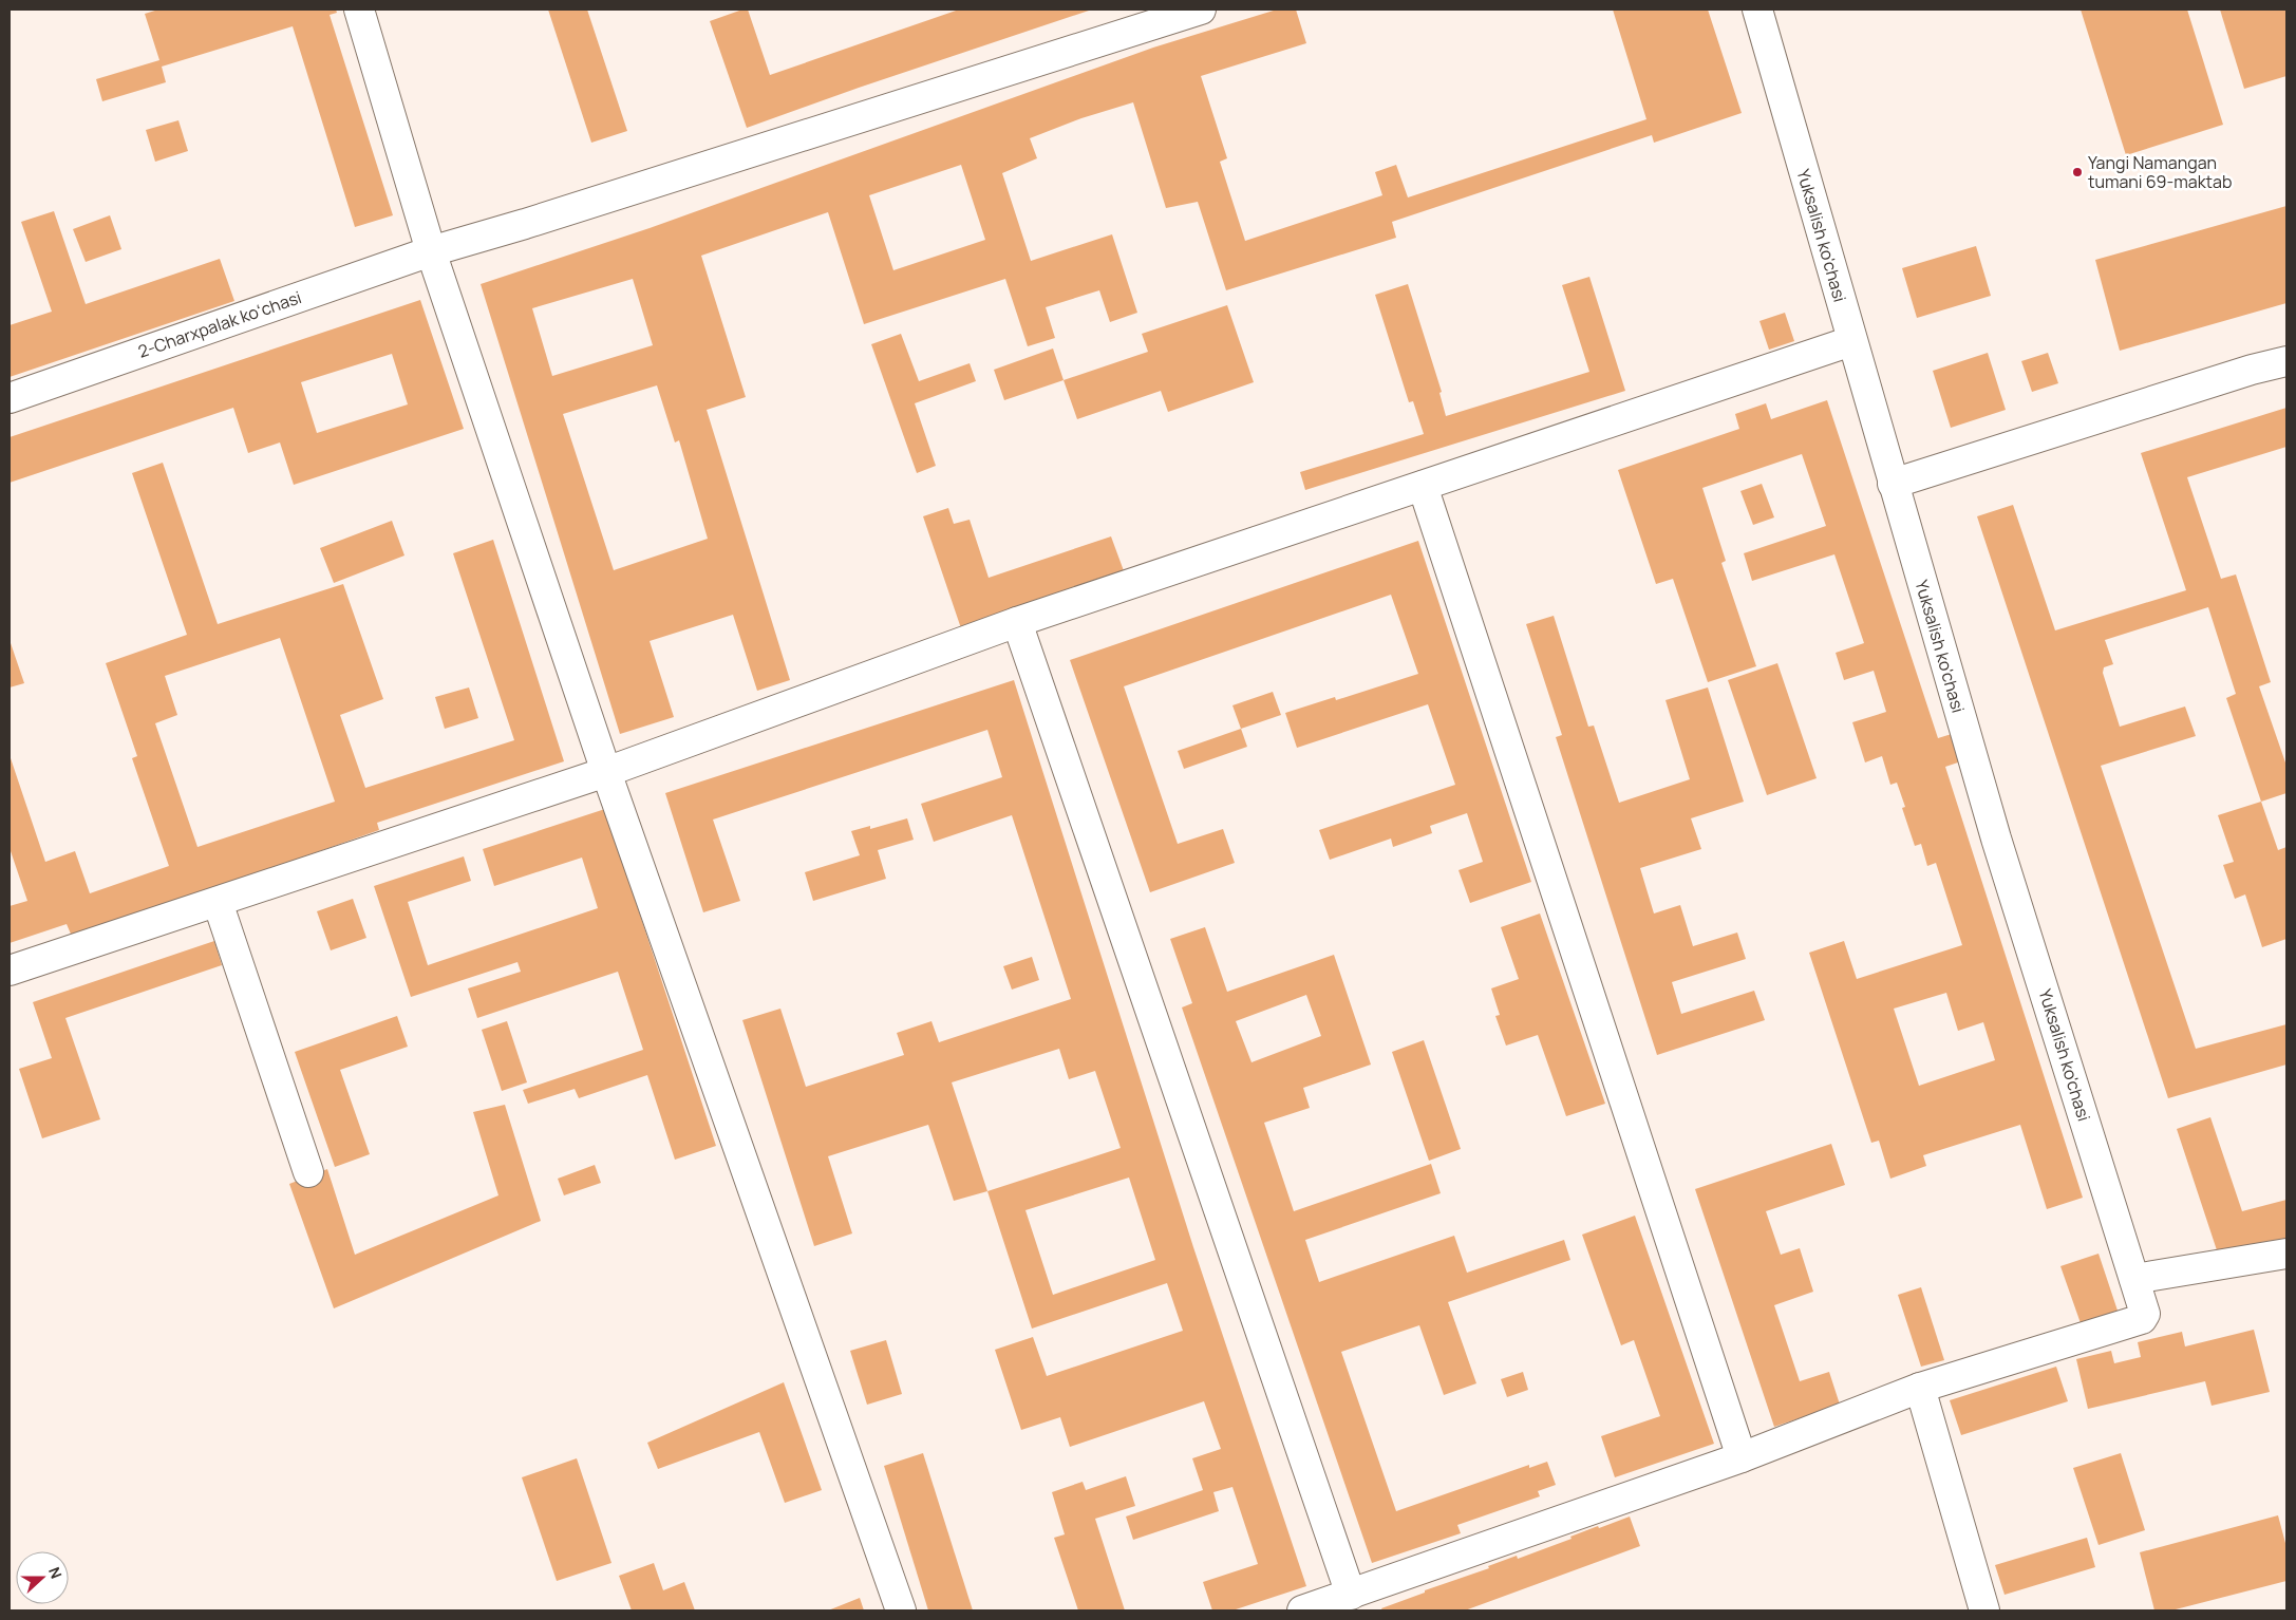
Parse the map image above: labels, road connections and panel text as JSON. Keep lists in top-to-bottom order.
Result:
{
  "streets": {
    "street": ["Yuksalish ko'chasi", "2-Charxpalak koʻchasi"]
  },
  "places": ["Yangi Namangan tumani 69-maktab"],
  "north": "right"
}
